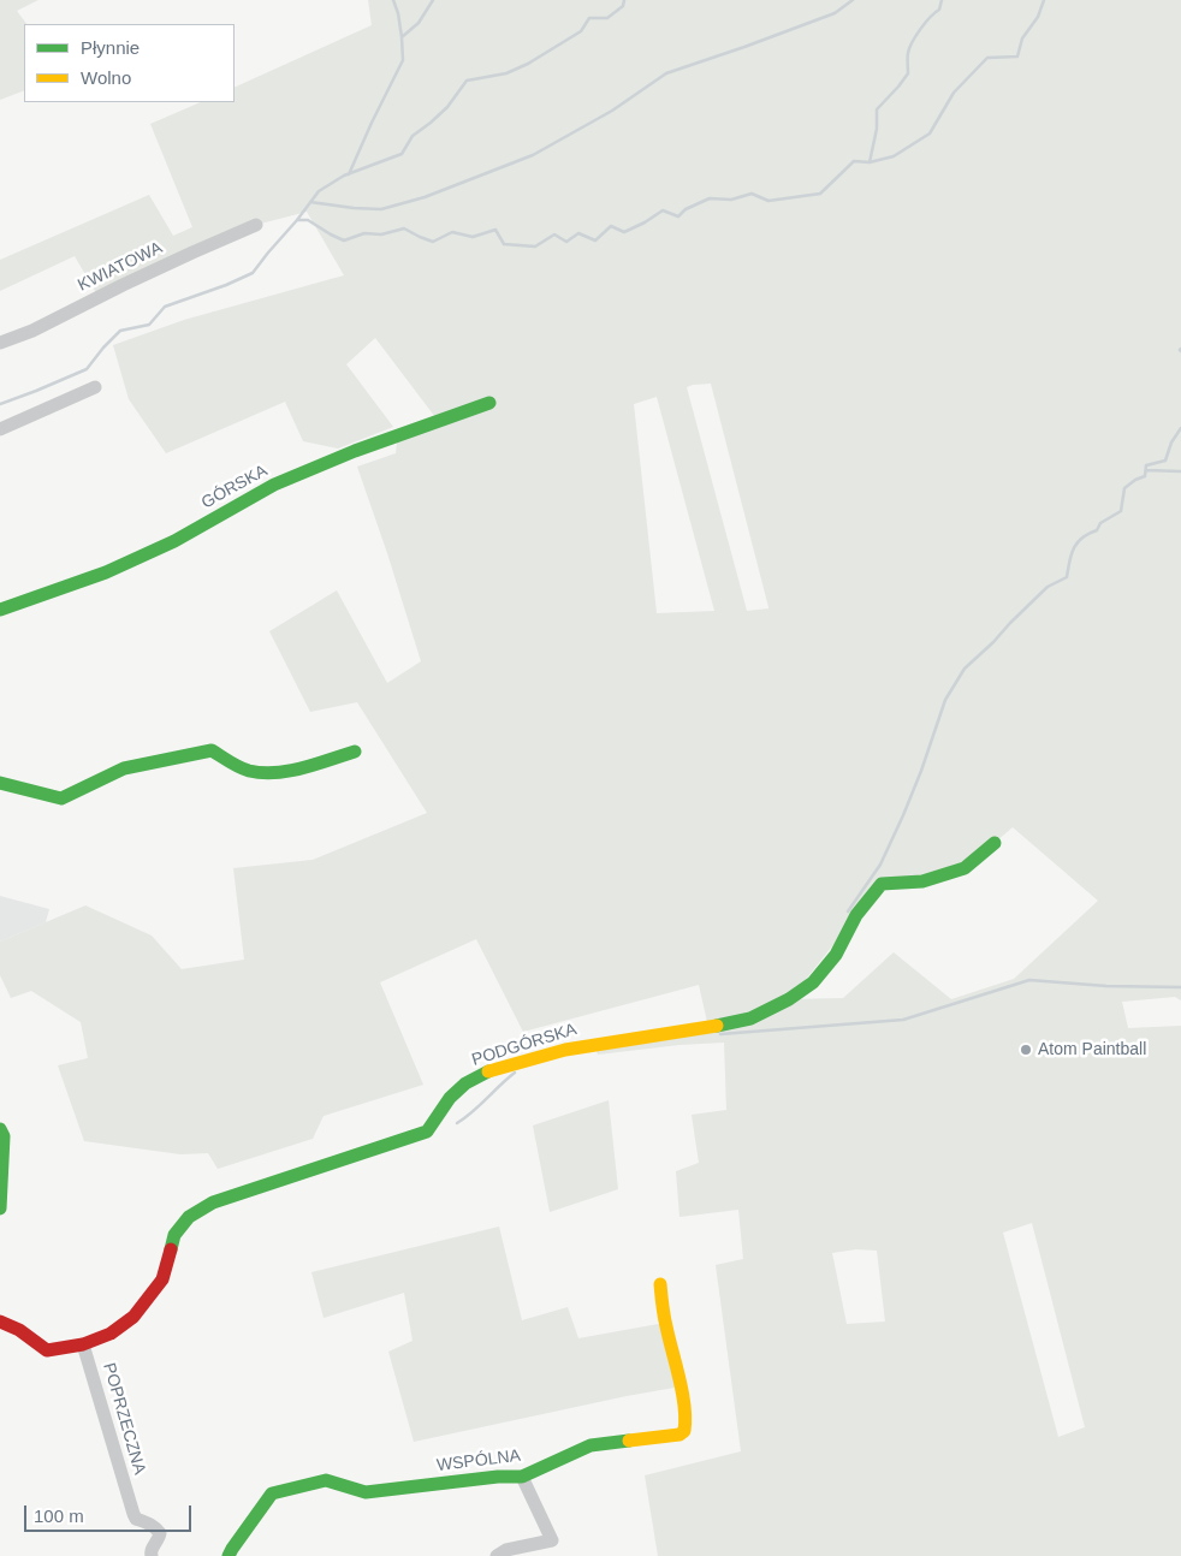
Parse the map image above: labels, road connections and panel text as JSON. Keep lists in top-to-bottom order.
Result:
{
  "streets": {
    "street": [
      "KWIATOWA",
      "GÓRSKA",
      "PODGÓRSKA",
      "POPRZECZNA",
      "WSPÓLNA"
    ]
  },
  "crossings": [
    ["PODGÓRSKA", "POPRZECZNA"]
  ],
  "places": ["Atom Paintball"],
  "legend": ["Płynnie", "Wolno"],
  "scale_bar": "100 m"
}
